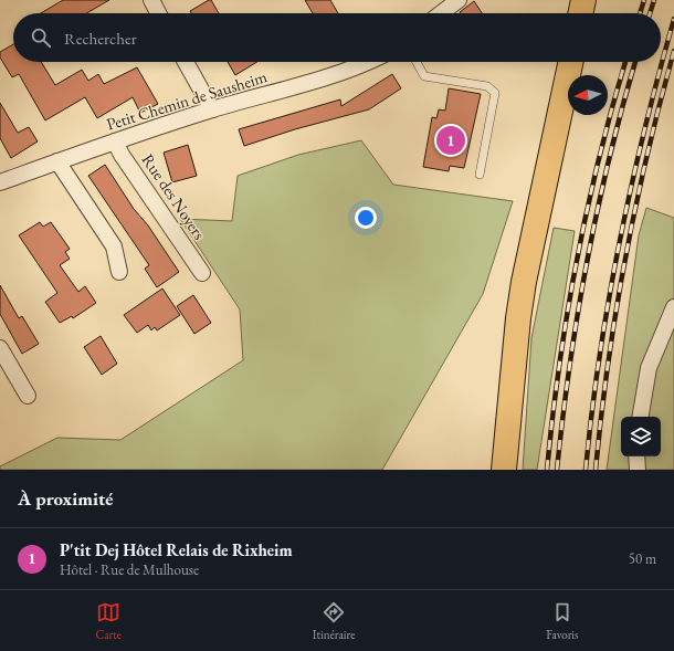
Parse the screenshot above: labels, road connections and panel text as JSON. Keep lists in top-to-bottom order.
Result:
{
  "streets": {
    "street": ["Petit Chemin de Sausheim", "Rue des Noyers"]
  },
  "crossings": [
    ["Petit Chemin de Sausheim", "Rue des Noyers"]
  ],
  "north": "left",
  "page": {
    "search": "Rechercher",
    "pins": "1",
    "heading": "À proximité",
    "list": [
      {
        "mark": "1",
        "name": "P'tit Dej Hôtel Relais de Rixheim",
        "note": "Hôtel · Rue de Mulhouse",
        "value": "50 m"
      }
    ],
    "nav": ["Carte", "Itinéraire", "Favoris"]
  }
}
